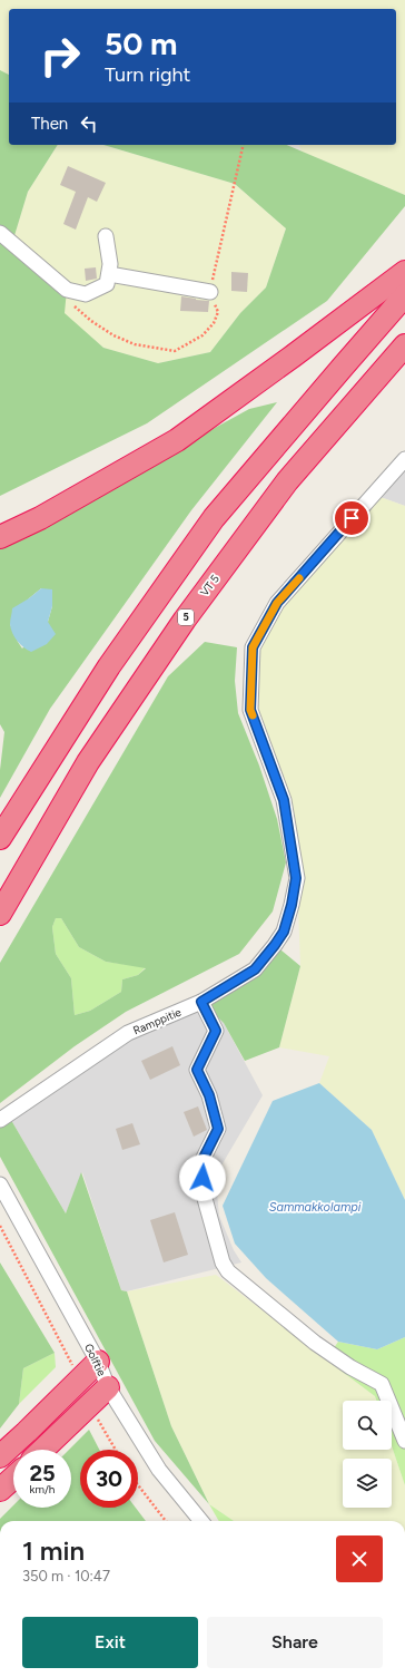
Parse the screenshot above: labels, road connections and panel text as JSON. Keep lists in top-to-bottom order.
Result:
{
  "streets": {
    "highway": ["VT 5", "5"],
    "street": ["Ramppitie", "Golftie"]
  },
  "water": ["Sammakkolampi"],
  "page": {
    "turn": ["50 m", "Turn right"],
    "then": "Then",
    "speed": "25 km/h",
    "limit": "30",
    "heading": ["1 min", "350 m · 10:47"],
    "buttons": ["Exit", "Share"]
  }
}
